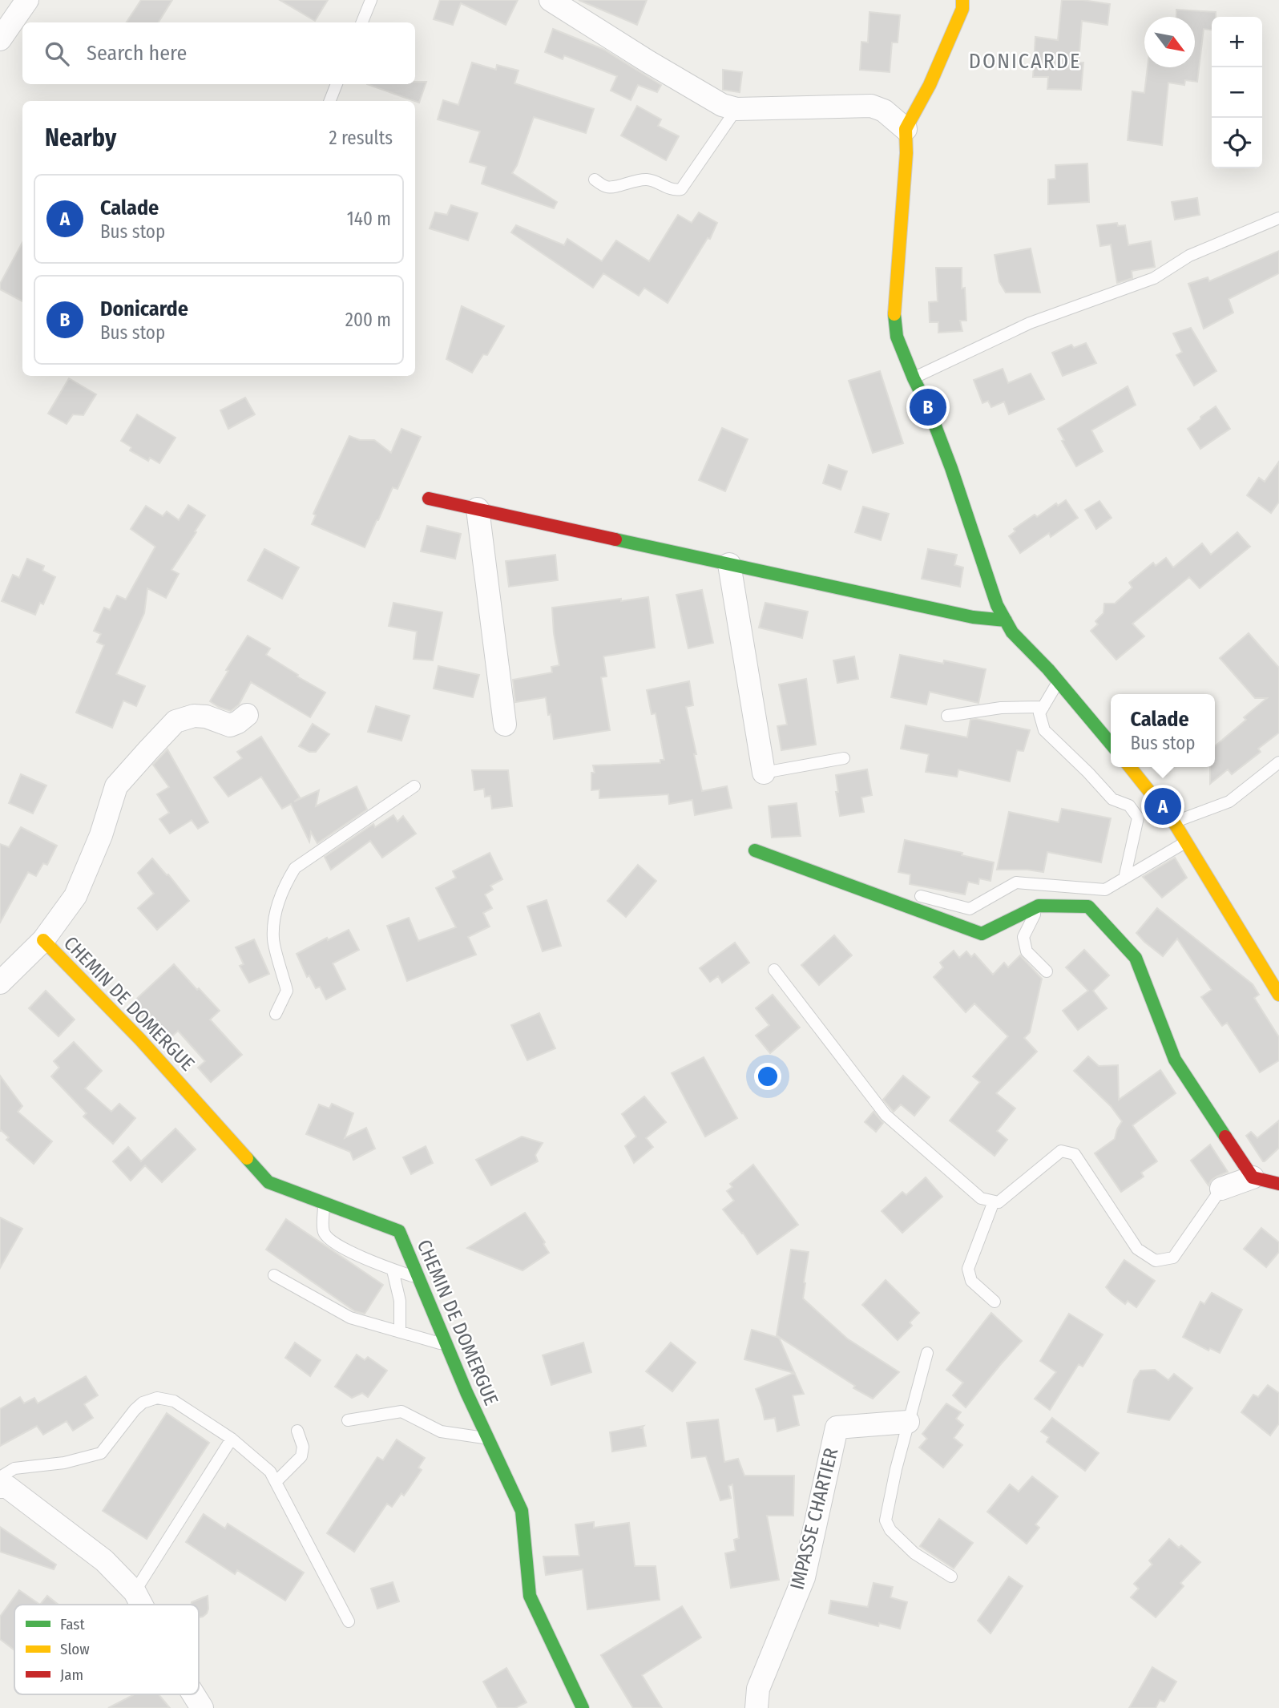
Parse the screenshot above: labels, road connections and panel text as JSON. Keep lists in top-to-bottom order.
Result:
{
  "streets": {
    "street": ["CHEMIN DE DOMERGUE", "IMPASSE CHARTIER"]
  },
  "districts": ["DONICARDE"],
  "legend": ["Fast", "Slow", "Jam"],
  "north": "bottom right",
  "page": {
    "map_buttons": ["+", "−"],
    "search": "Search here",
    "heading": ["Nearby", "2 results"],
    "list": [
      {
        "mark": "A",
        "name": "Calade",
        "note": "Bus stop",
        "value": "140 m"
      },
      {
        "mark": "B",
        "name": "Donicarde",
        "note": "Bus stop",
        "value": "200 m"
      }
    ],
    "pins": ["B", "A"],
    "popup": ["Calade", "Bus stop"]
  }
}
